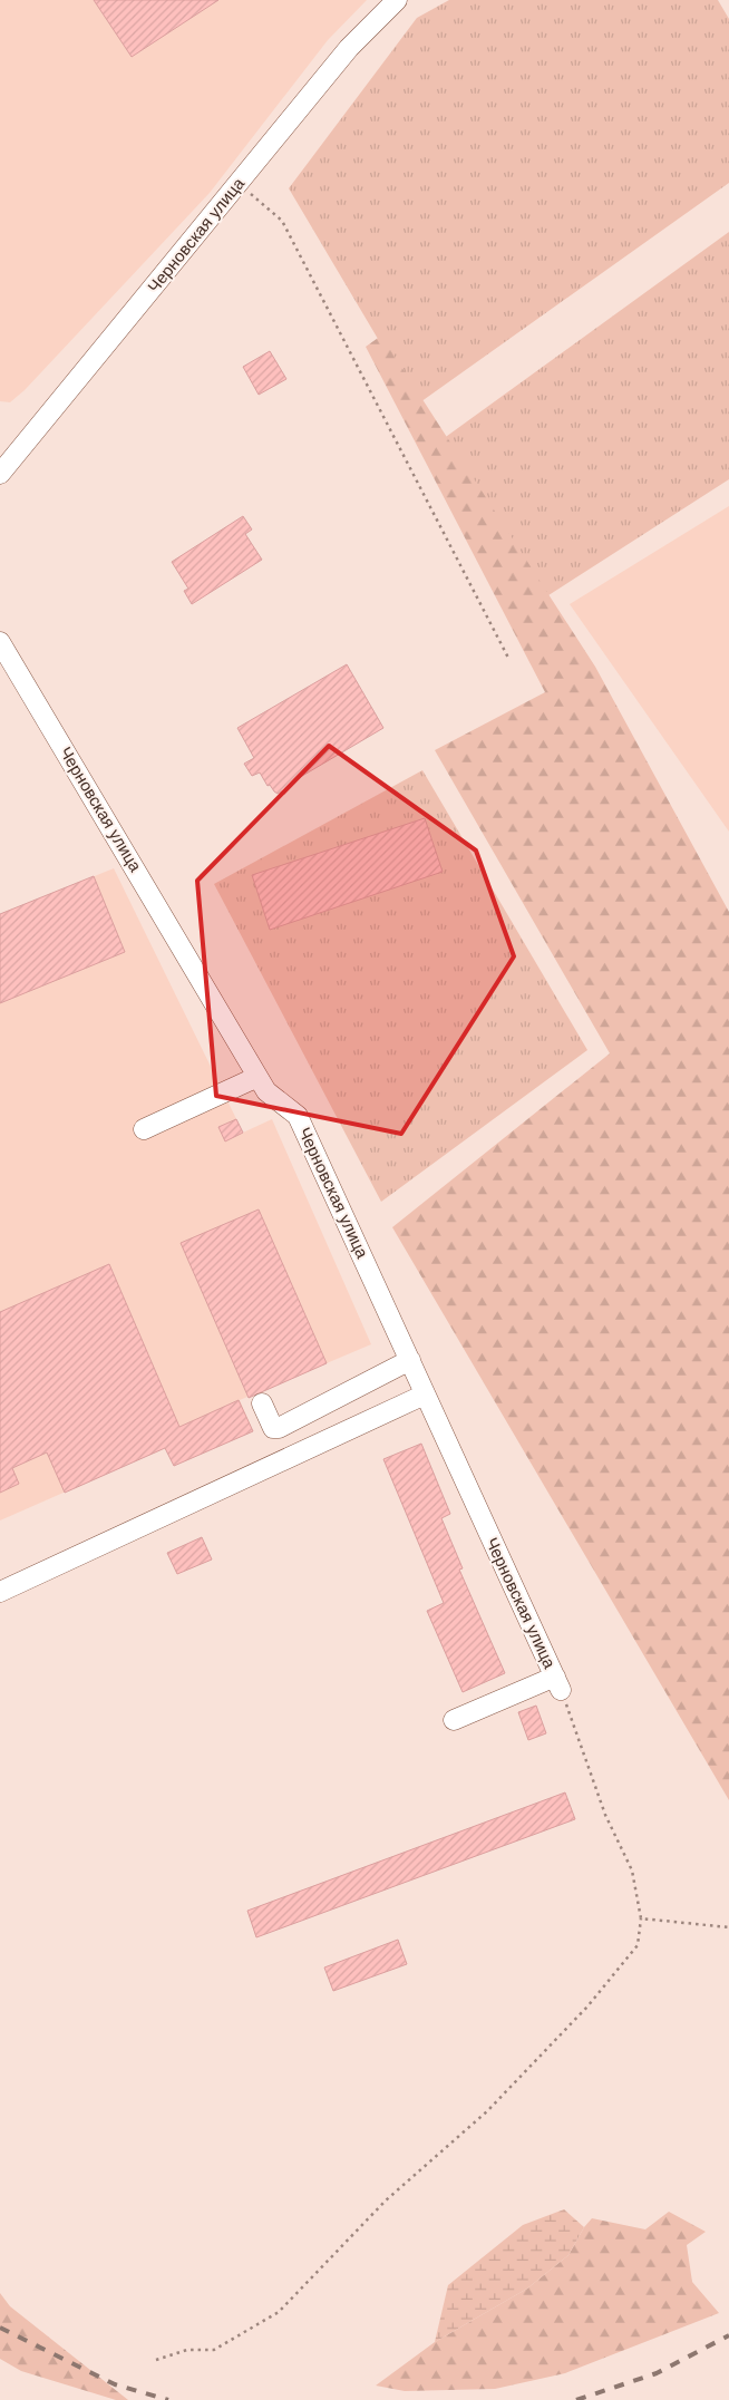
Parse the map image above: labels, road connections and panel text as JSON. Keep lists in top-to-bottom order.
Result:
{
  "streets": {
    "street": ["Черновская улица"]
  }
}
